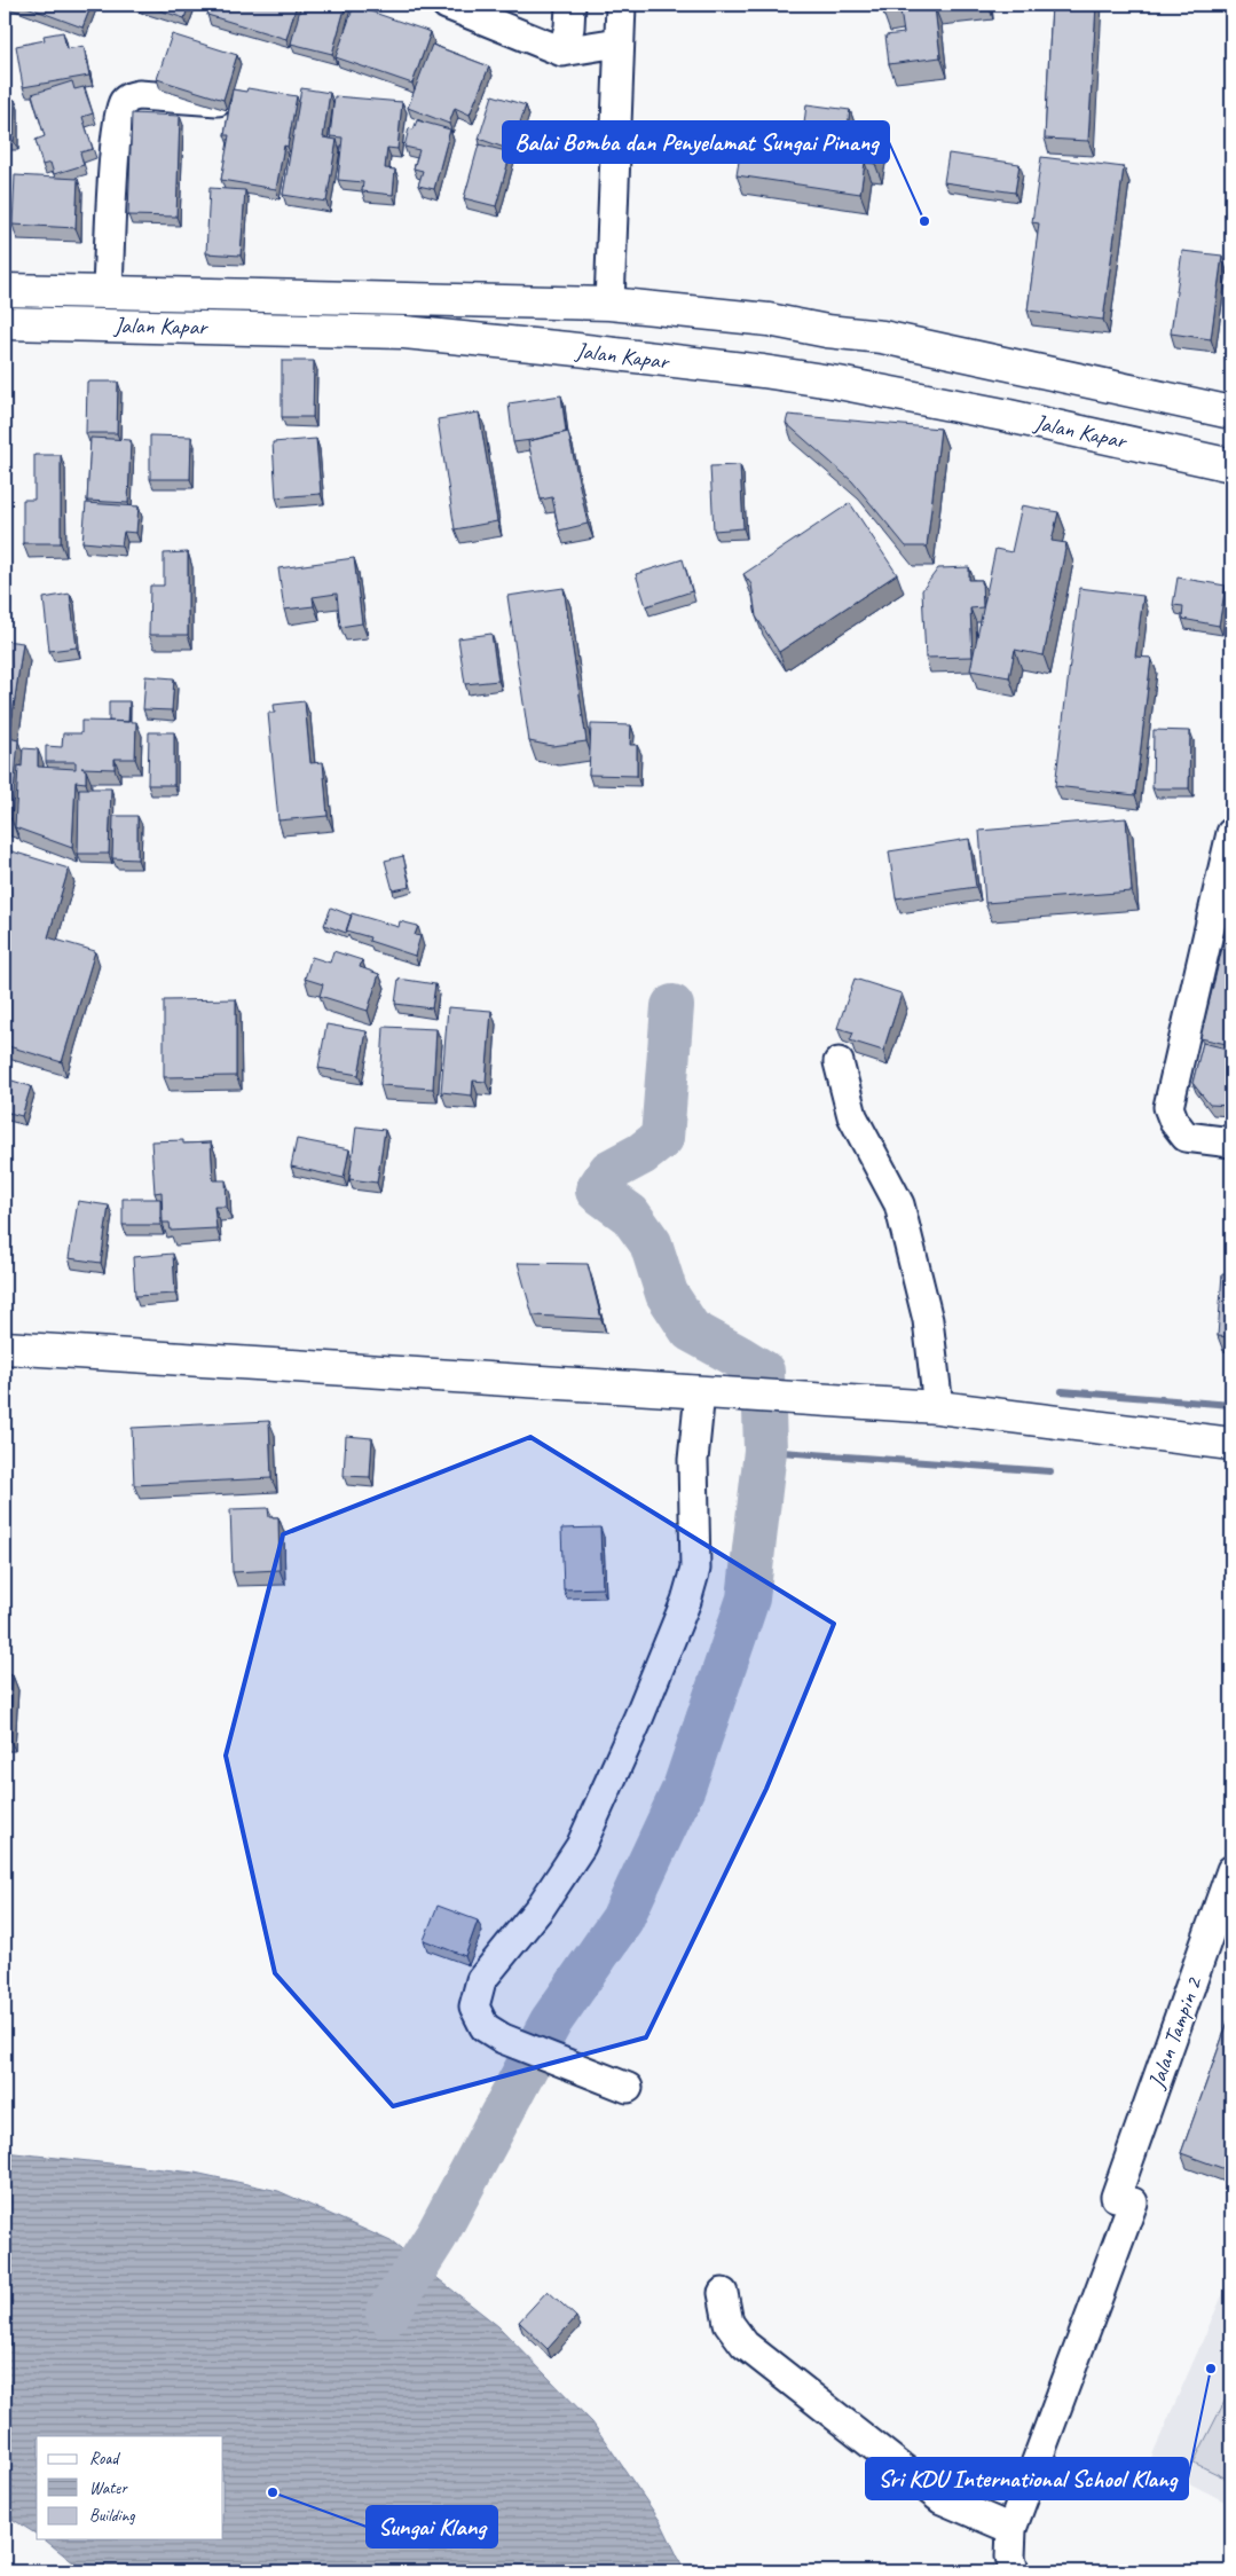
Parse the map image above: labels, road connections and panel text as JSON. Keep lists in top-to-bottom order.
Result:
{
  "streets": {
    "main road": ["Jalan Kapar"],
    "street": ["Jalan Tampin 2"]
  },
  "places": ["Balai Bomba dan Penyelamat Sungai Pinang", "Sri KDU International School Klang", "Sungai Klang"],
  "legend": ["Road", "Water", "Building"]
}
